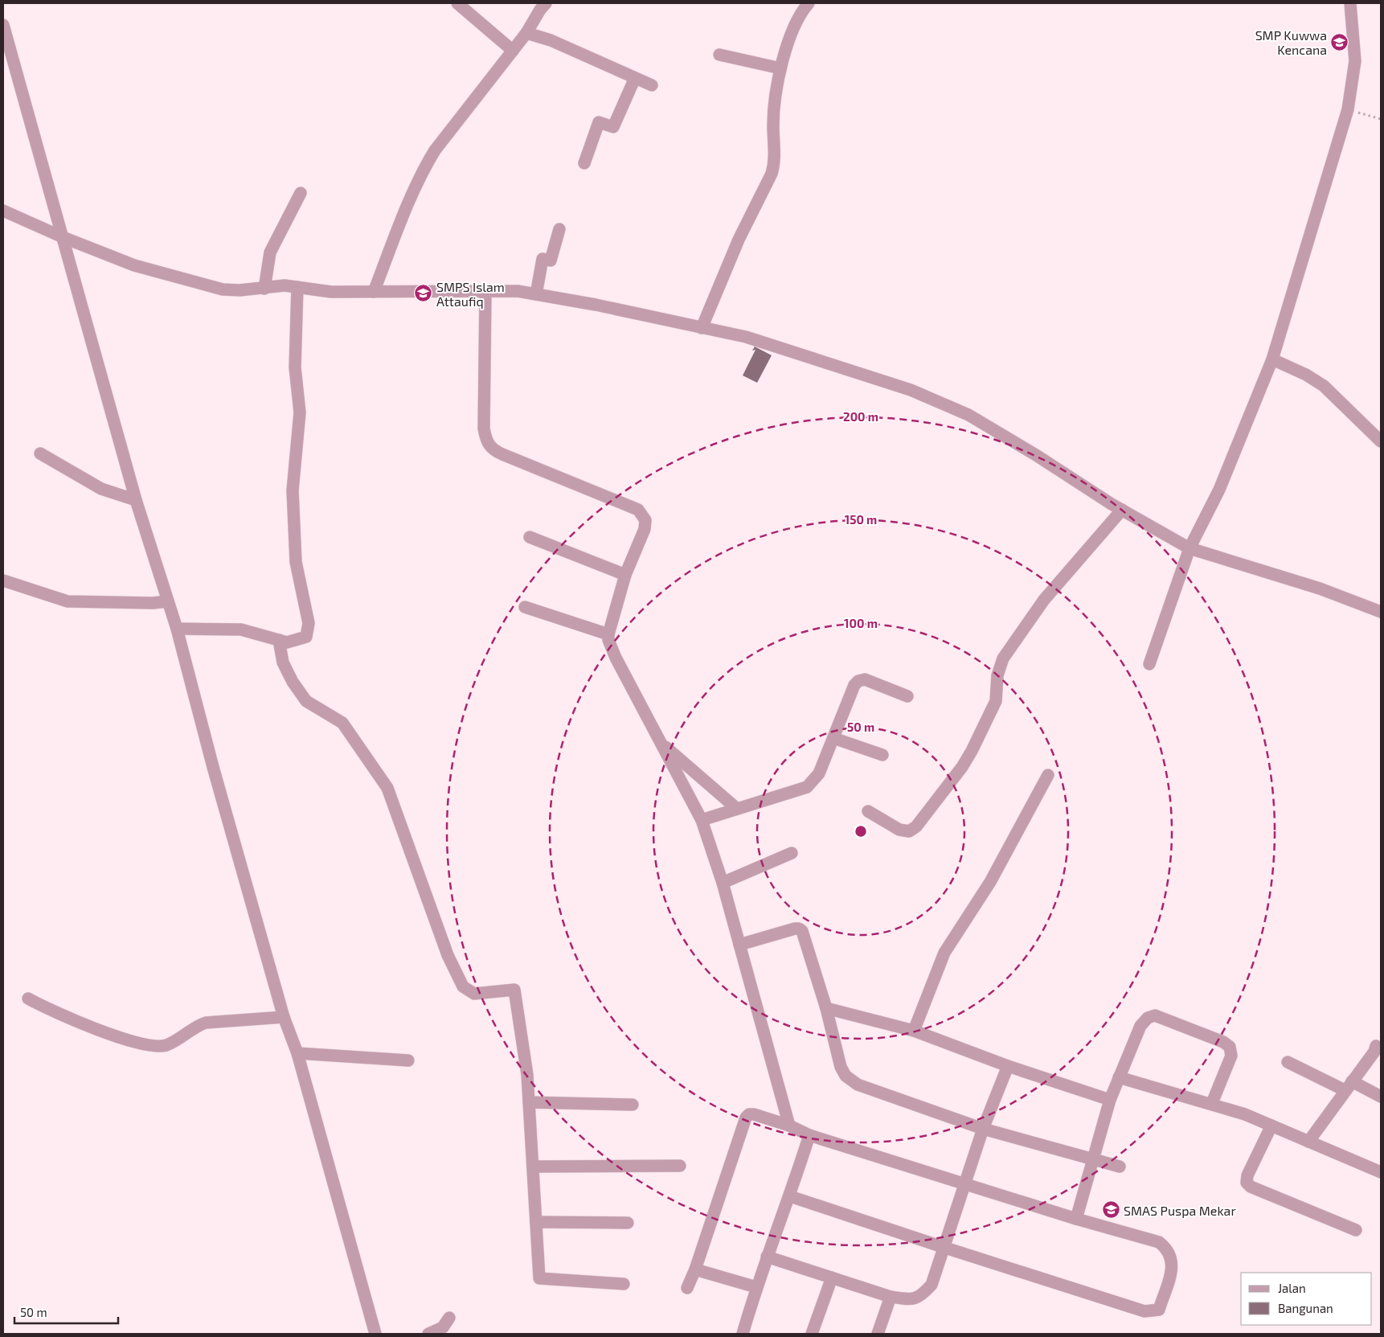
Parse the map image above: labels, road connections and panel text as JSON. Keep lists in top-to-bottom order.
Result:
{
  "places": {
    "school or university": ["SMP Kuwwa Kencana", "SMPS Islam Attaufiq", "SMAS Puspa Mekar"]
  },
  "legend": ["Jalan", "Bangunan"],
  "scale_bar": "50 m",
  "rings": [
    "200 m",
    "150 m",
    "100 m",
    "50 m"
  ]
}
